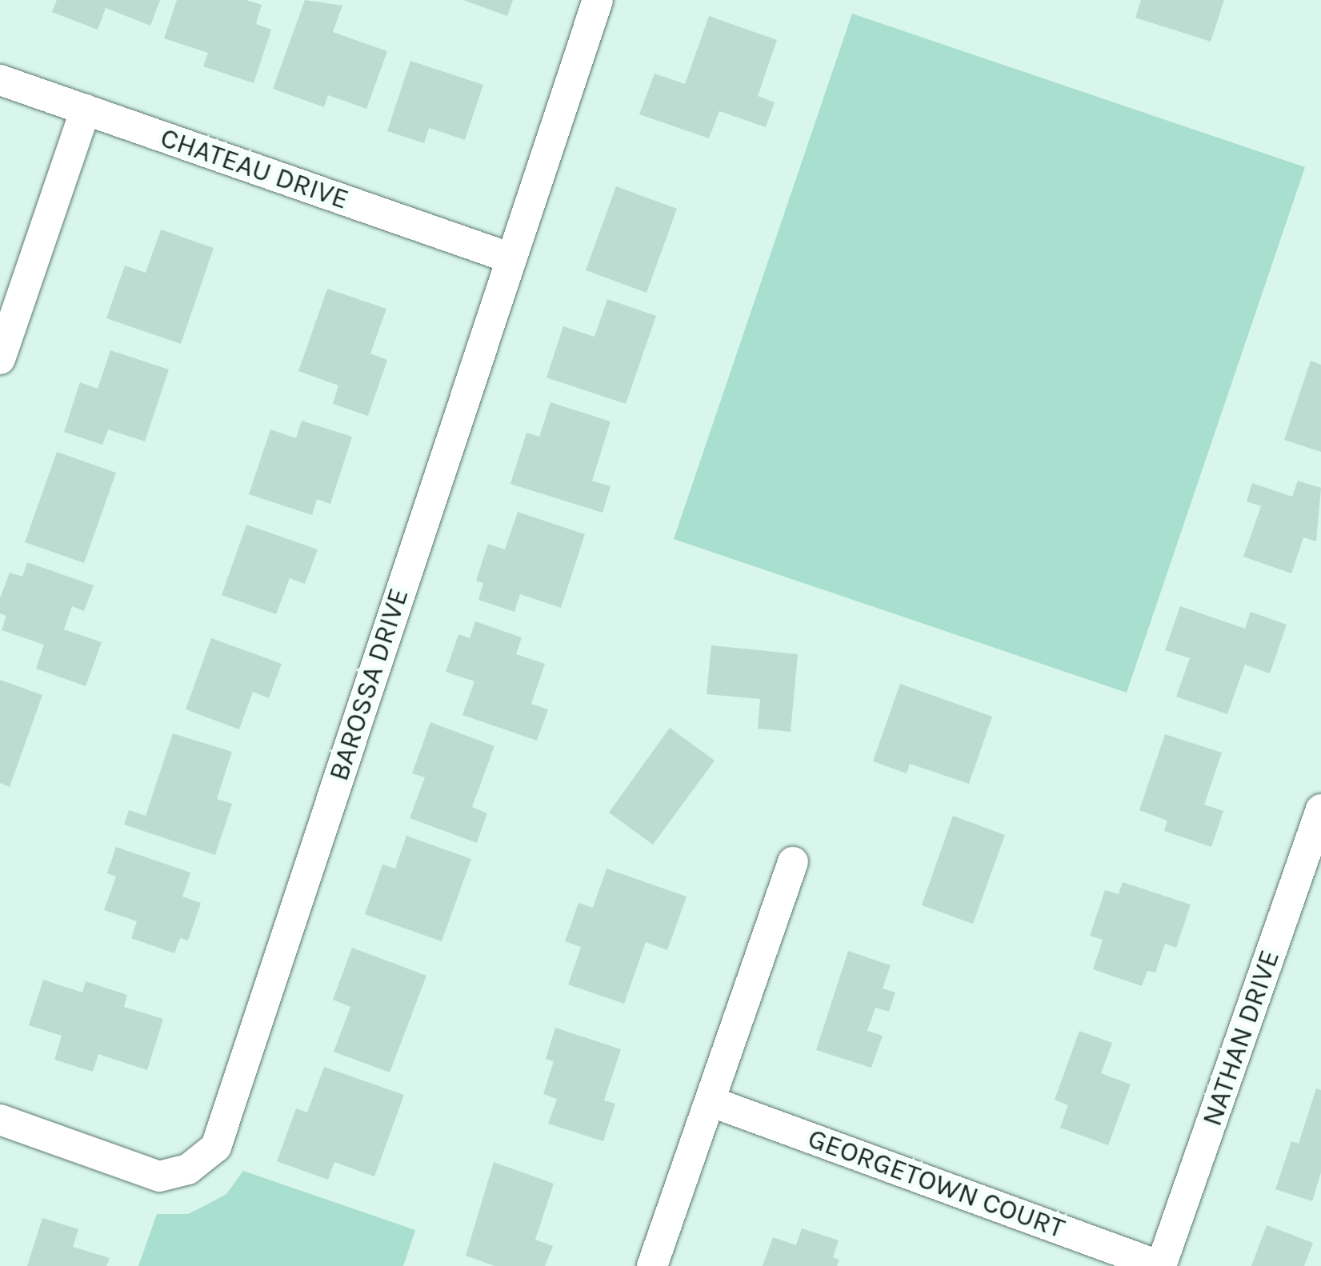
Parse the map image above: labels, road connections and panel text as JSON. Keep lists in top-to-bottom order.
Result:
{
  "streets": {
    "street": [
      "CHATEAU DRIVE",
      "BAROSSA DRIVE",
      "NATHAN DRIVE",
      "GEORGETOWN COURT"
    ]
  },
  "crossings": [
    ["CHATEAU DRIVE", "BAROSSA DRIVE"],
    ["NATHAN DRIVE", "GEORGETOWN COURT"]
  ]
}
